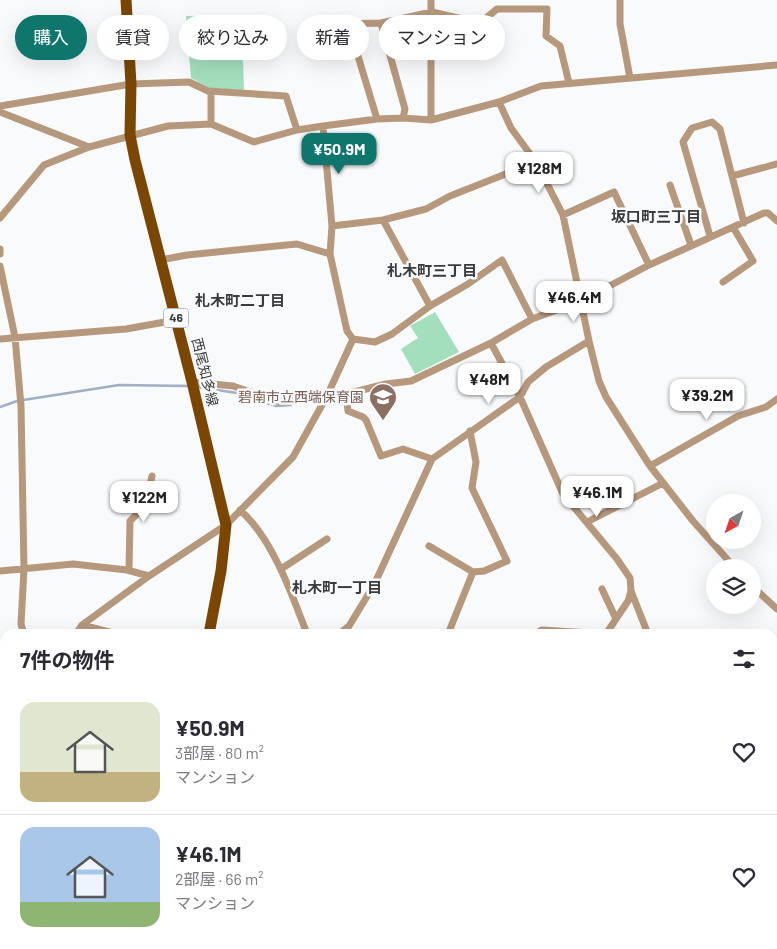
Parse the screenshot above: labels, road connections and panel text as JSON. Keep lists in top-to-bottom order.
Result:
{
  "streets": {
    "main road": ["46", "西尾知多線"]
  },
  "districts": [
    "坂口町三丁目",
    "札木町三丁目",
    "札木町二丁目",
    "札木町一丁目"
  ],
  "places": {
    "school or university": ["碧南市立西端保育園"]
  },
  "north": "bottom left",
  "page": {
    "chip": [
      "購入",
      "賃貸",
      "絞り込み",
      "新着",
      "マンション"
    ],
    "price": [
      "¥50.9M",
      "¥128M",
      "¥46.4M",
      "¥48M",
      "¥39.2M",
      "¥46.1M",
      "¥122M"
    ],
    "heading": "7件の物件",
    "list": [
      {
        "name": "¥50.9M",
        "note": "3部屋 · 80 m² · マンション"
      },
      {
        "name": "¥46.1M",
        "note": "2部屋 · 66 m² · マンション"
      }
    ]
  }
}
